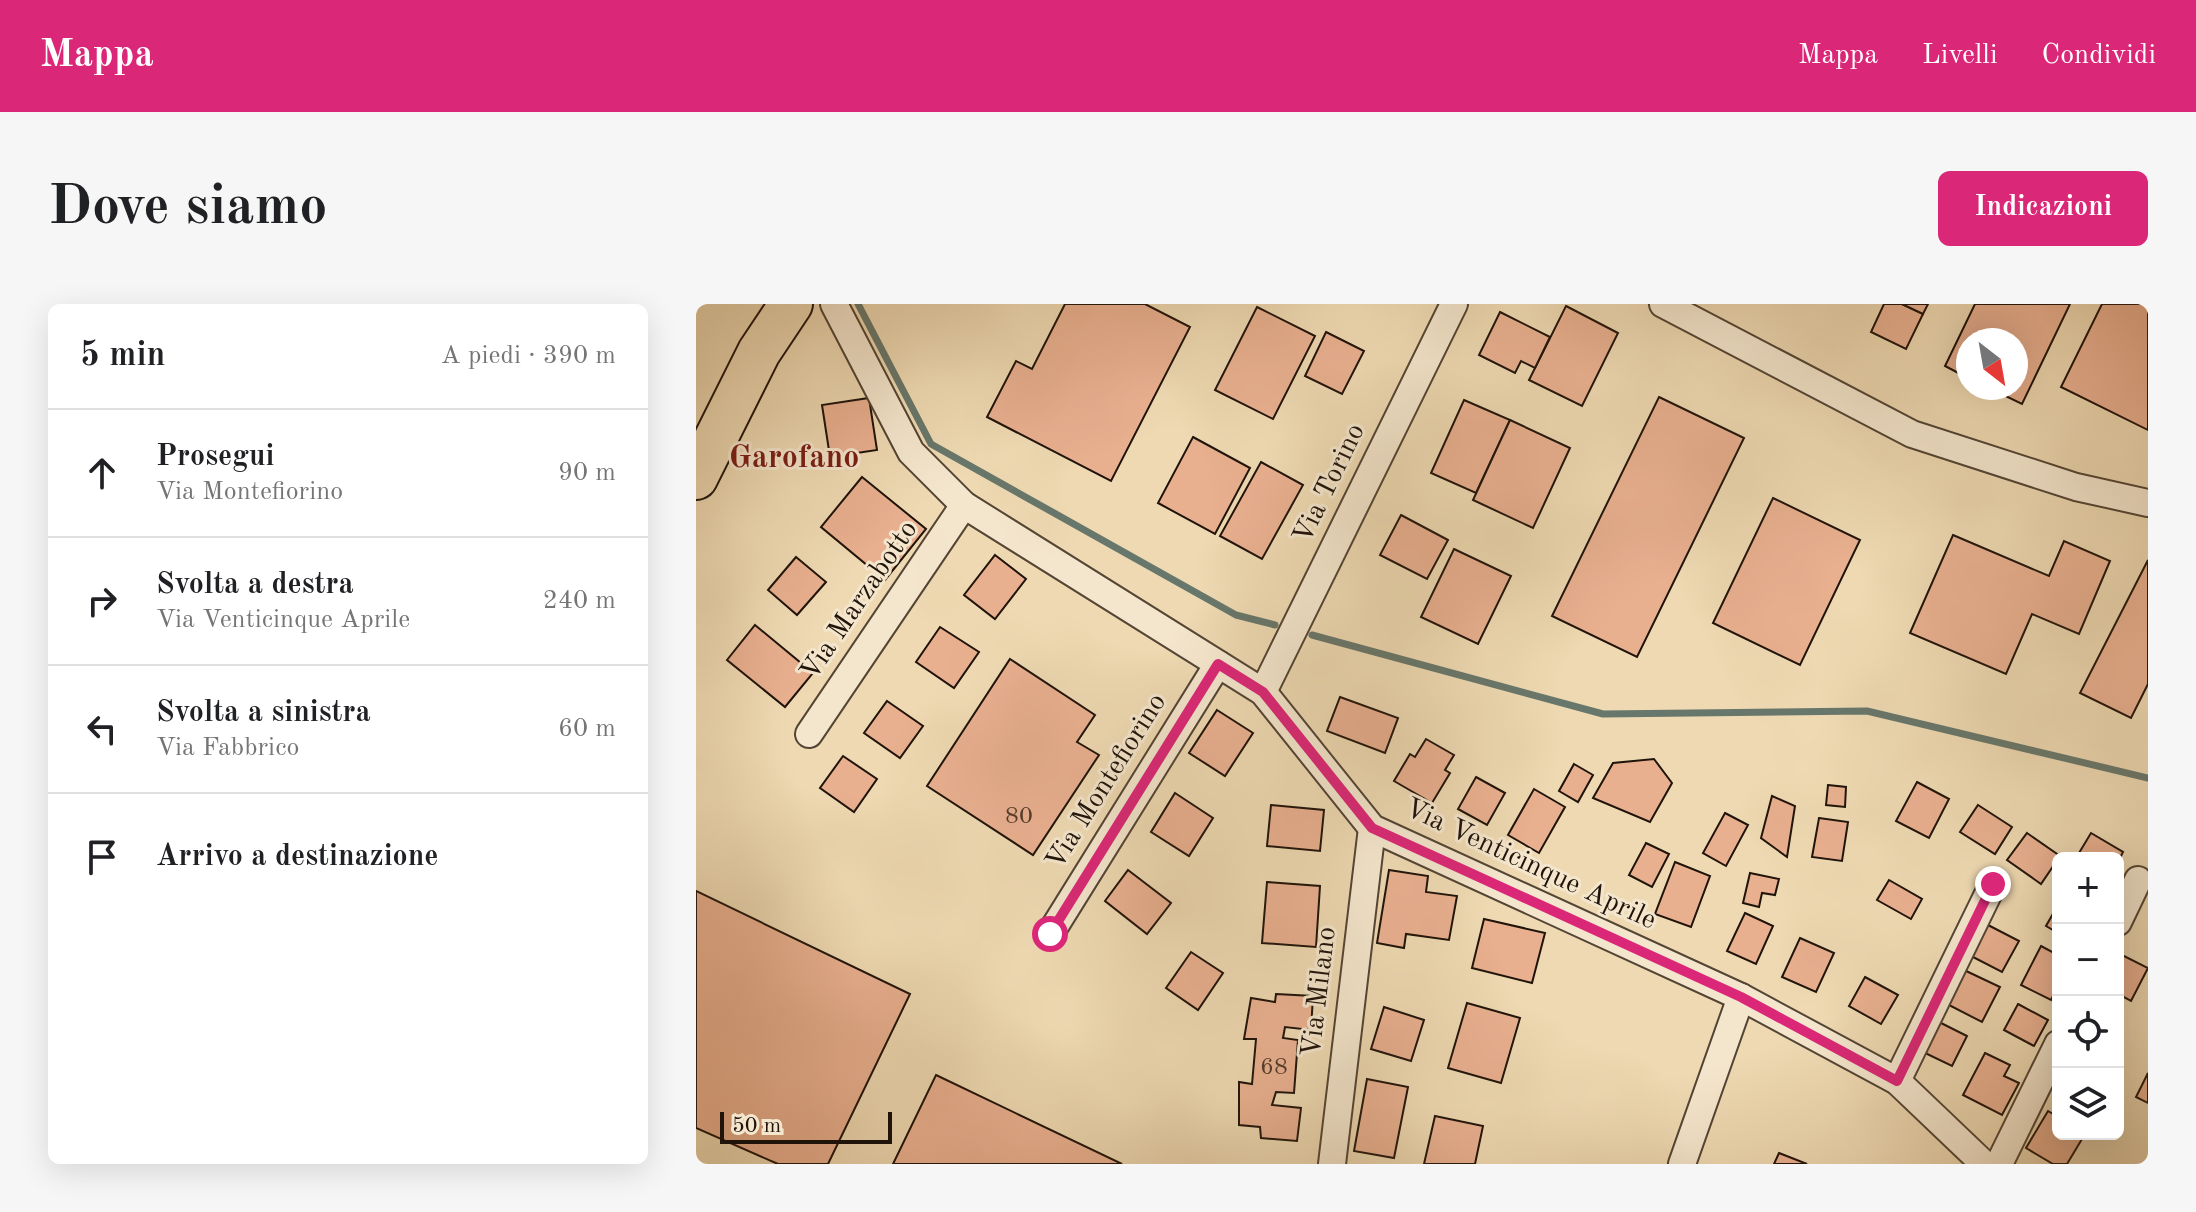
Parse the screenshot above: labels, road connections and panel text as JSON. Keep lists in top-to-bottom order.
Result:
{
  "streets": {
    "street": [
      "Via Torino",
      "Via Marzabotto",
      "Via Montefiorino",
      "Via Venticinque Aprile",
      "Via Milano"
    ]
  },
  "crossings": [
    ["Via Torino", "Via Venticinque Aprile"],
    ["Via Marzabotto", "Via Venticinque Aprile"],
    ["Via Montefiorino", "Via Venticinque Aprile"],
    ["Via Venticinque Aprile", "Via Milano"]
  ],
  "districts": ["Garofano"],
  "house_numbers": ["80", "68"],
  "scale_bar": "50 m",
  "north": "bottom right",
  "page": {
    "header": "Mappa",
    "nav": ["Mappa", "Livelli", "Condividi"],
    "buttons": "Indicazioni",
    "title": "Dove siamo",
    "heading": ["5 min", "A piedi · 390 m"],
    "list": [
      ["Prosegui", "Via Montefiorino", "90 m"],
      ["Svolta a destra", "Via Venticinque Aprile", "240 m"],
      ["Svolta a sinistra", "Via Fabbrico", "60 m"],
      "Arrivo a destinazione"
    ],
    "map_buttons": ["+", "−"],
    "scale": "50 m"
  }
}
